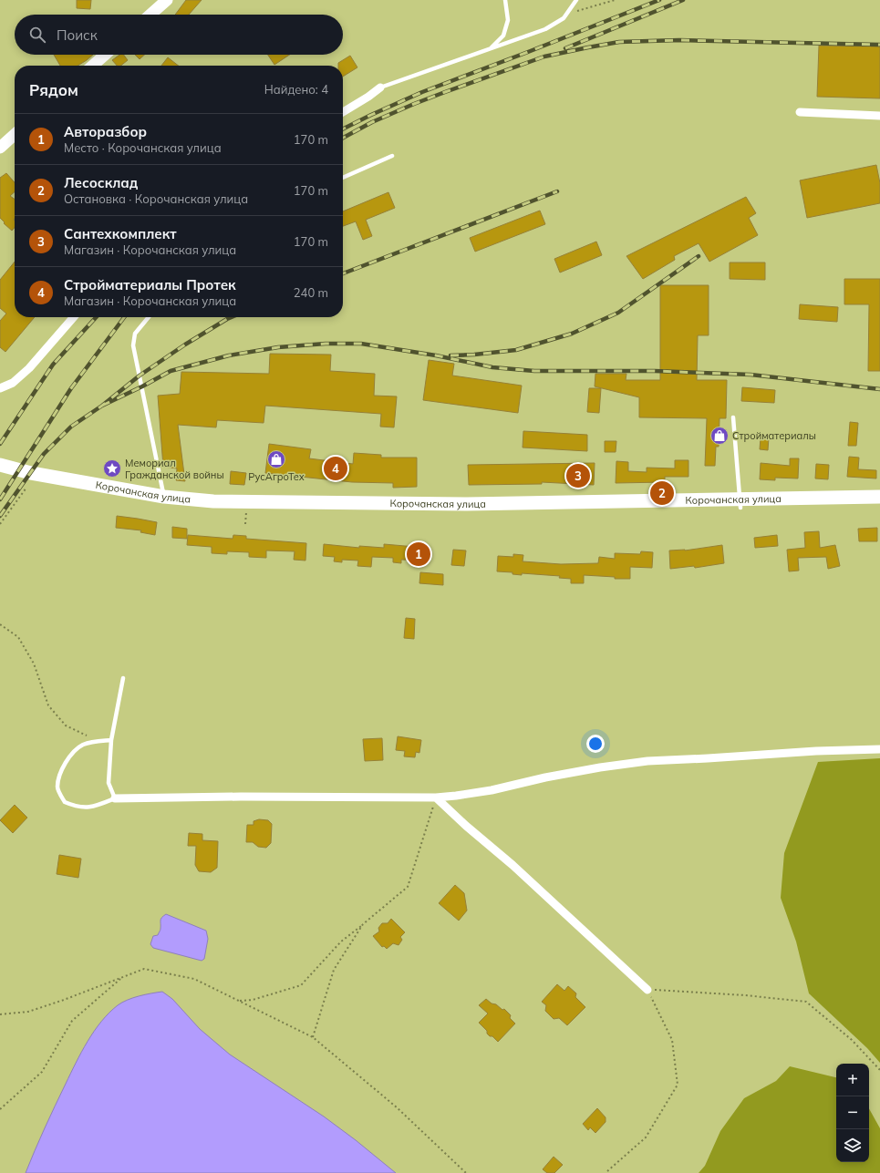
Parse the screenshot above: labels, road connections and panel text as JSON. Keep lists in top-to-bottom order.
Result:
{
  "streets": {
    "main road": ["Корочанская улица"]
  },
  "places": {
    "shop": ["Стройматериалы", "РусАгроТех"],
    "place": ["Мемориал Гражданской войны"]
  },
  "page": {
    "search": "Поиск",
    "heading": ["Рядом", "Найдено: 4"],
    "list": [
      {
        "mark": "1",
        "name": "Авторазбор",
        "note": "Место · Корочанская улица",
        "value": "170 m"
      },
      {
        "mark": "2",
        "name": "Лесосклад",
        "note": "Остановка · Корочанская улица",
        "value": "170 m"
      },
      {
        "mark": "3",
        "name": "Сантехкомплект",
        "note": "Магазин · Корочанская улица",
        "value": "170 m"
      },
      {
        "mark": "4",
        "name": "Стройматериалы Протек",
        "note": "Магазин · Корочанская улица",
        "value": "240 m"
      }
    ],
    "pins": [
      "4",
      "3",
      "2",
      "1"
    ],
    "map_buttons": ["+", "−"]
  }
}
